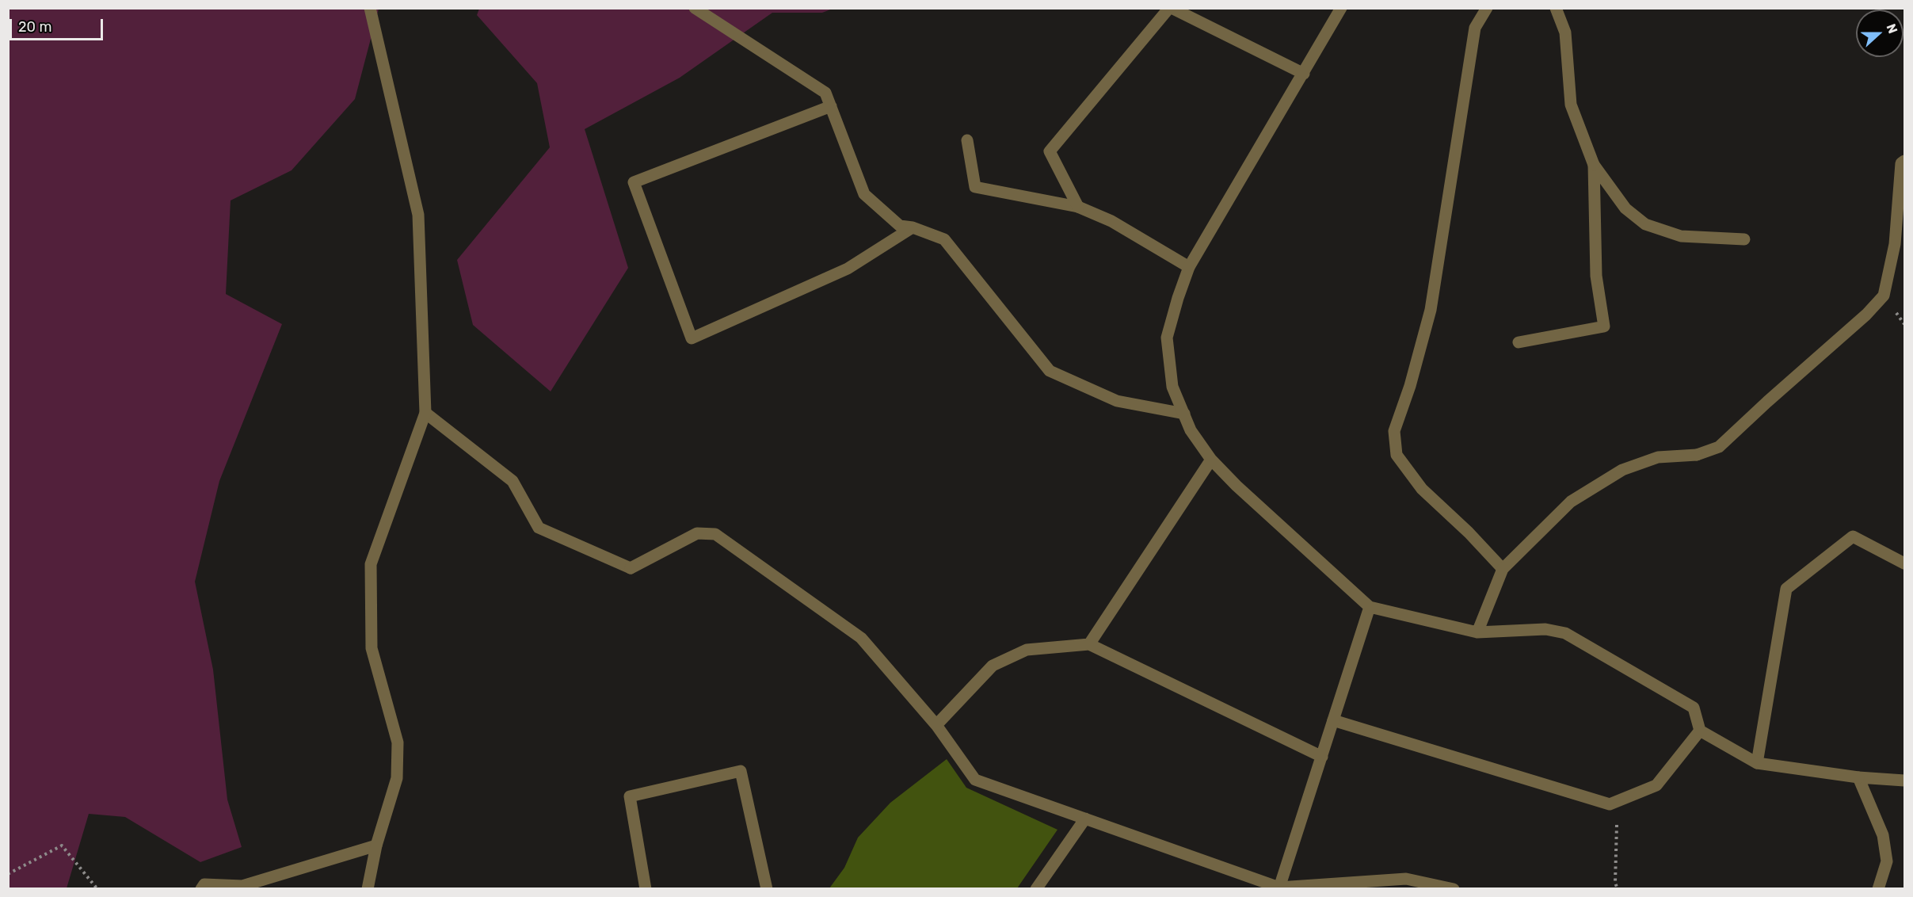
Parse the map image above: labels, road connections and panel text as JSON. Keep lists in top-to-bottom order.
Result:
{
  "scale_bar": "20 m",
  "north": "right"
}
